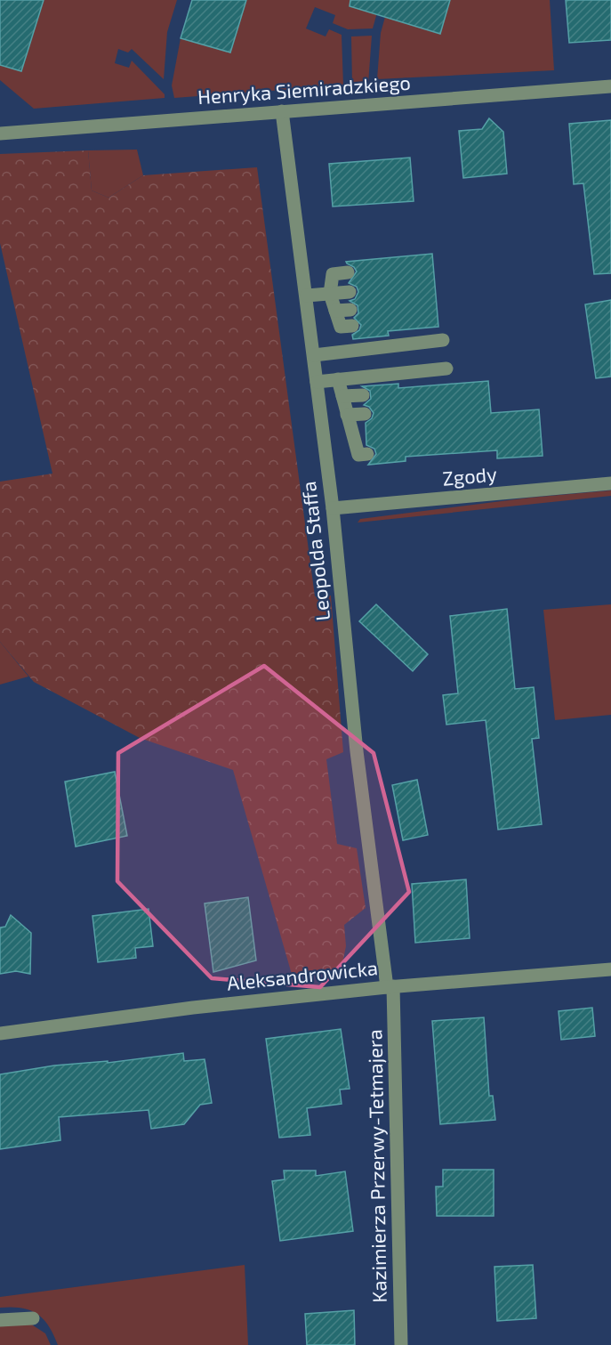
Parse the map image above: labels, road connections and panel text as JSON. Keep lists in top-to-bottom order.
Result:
{
  "streets": {
    "street": [
      "Henryka Siemiradzkiego",
      "Zgody",
      "Leopolda Staffa",
      "Aleksandrowicka",
      "Kazimierza Przerwy-Tetmajera"
    ]
  },
  "crossings": [
    ["Henryka Siemiradzkiego", "Leopolda Staffa"],
    ["Zgody", "Leopolda Staffa"],
    ["Leopolda Staffa", "Aleksandrowicka"],
    ["Leopolda Staffa", "Kazimierza Przerwy-Tetmajera"],
    ["Aleksandrowicka", "Kazimierza Przerwy-Tetmajera"]
  ]
}
